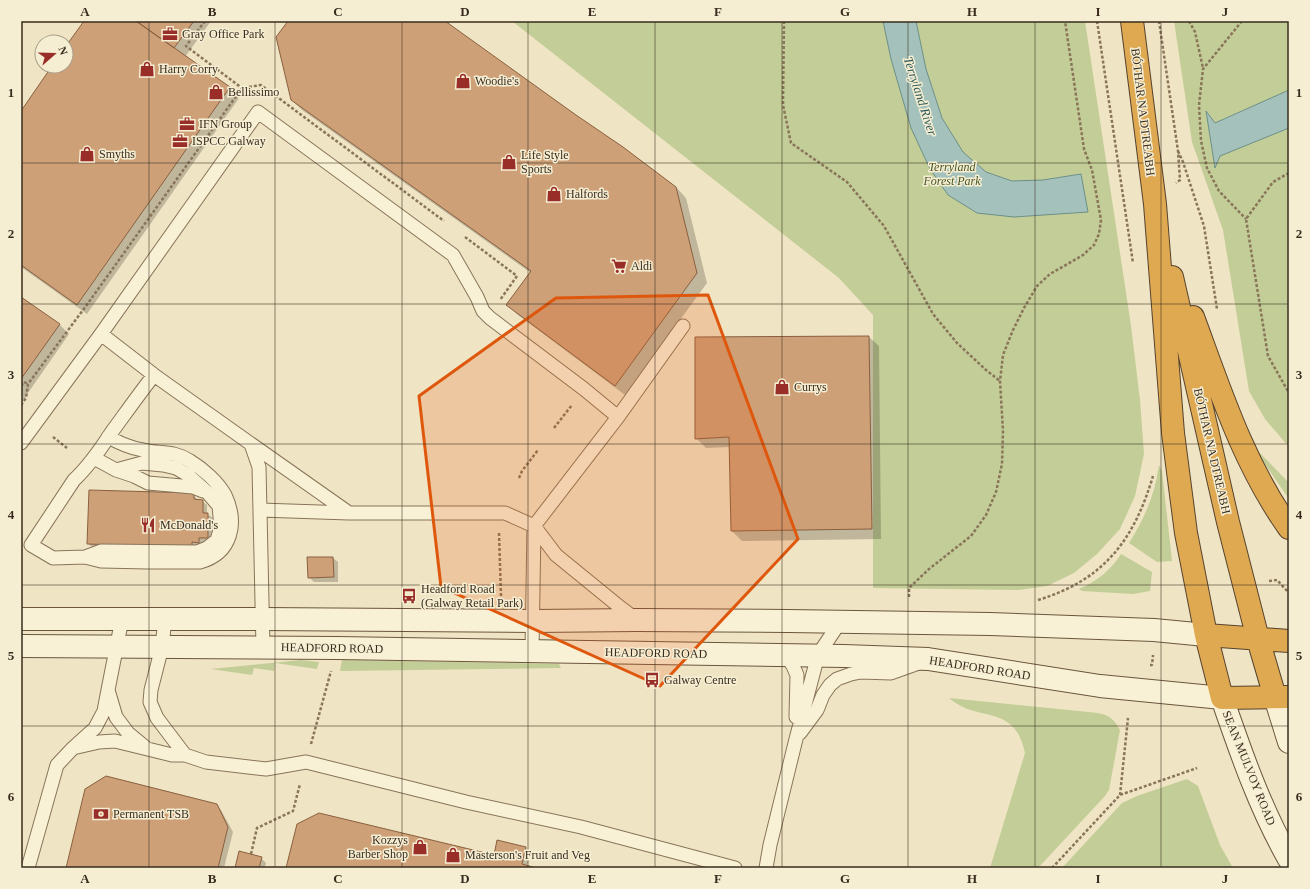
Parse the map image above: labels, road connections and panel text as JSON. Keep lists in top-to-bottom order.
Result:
{
  "streets": {
    "highway": ["BÓTHAR NA DTREABH", "HEADFORD ROAD"],
    "main road": ["SEAN MULVOY ROAD"]
  },
  "crossings": [
    ["BÓTHAR NA DTREABH", "HEADFORD ROAD"],
    ["BÓTHAR NA DTREABH", "SEAN MULVOY ROAD"],
    ["HEADFORD ROAD", "SEAN MULVOY ROAD"]
  ],
  "water": ["Terryland River"],
  "parks": ["Terryland Forest Park"],
  "places": {
    "office": ["Gray Office Park", "IFN Group", "ISPCC Galway"],
    "shop": [
      "Harry Corry",
      "Woodie's",
      "Bellissimo",
      "Smyths",
      "Life Style Sports",
      "Halfords",
      "Currys",
      "Kozzys Barber Shop",
      "Masterson's Fruit and Veg"
    ],
    "supermarket": ["Aldi"],
    "restaurant": ["McDonald's"],
    "bus stop": ["Headford Road (Galway Retail Park)", "Galway Centre"],
    "bank": ["Permanent TSB"]
  },
  "north": "right",
  "grid": {
    "columns": [
      "A",
      "B",
      "C",
      "D",
      "E",
      "F",
      "G",
      "H",
      "I",
      "J"
    ],
    "rows": [
      "1",
      "2",
      "3",
      "4",
      "5",
      "6"
    ]
  }
}
